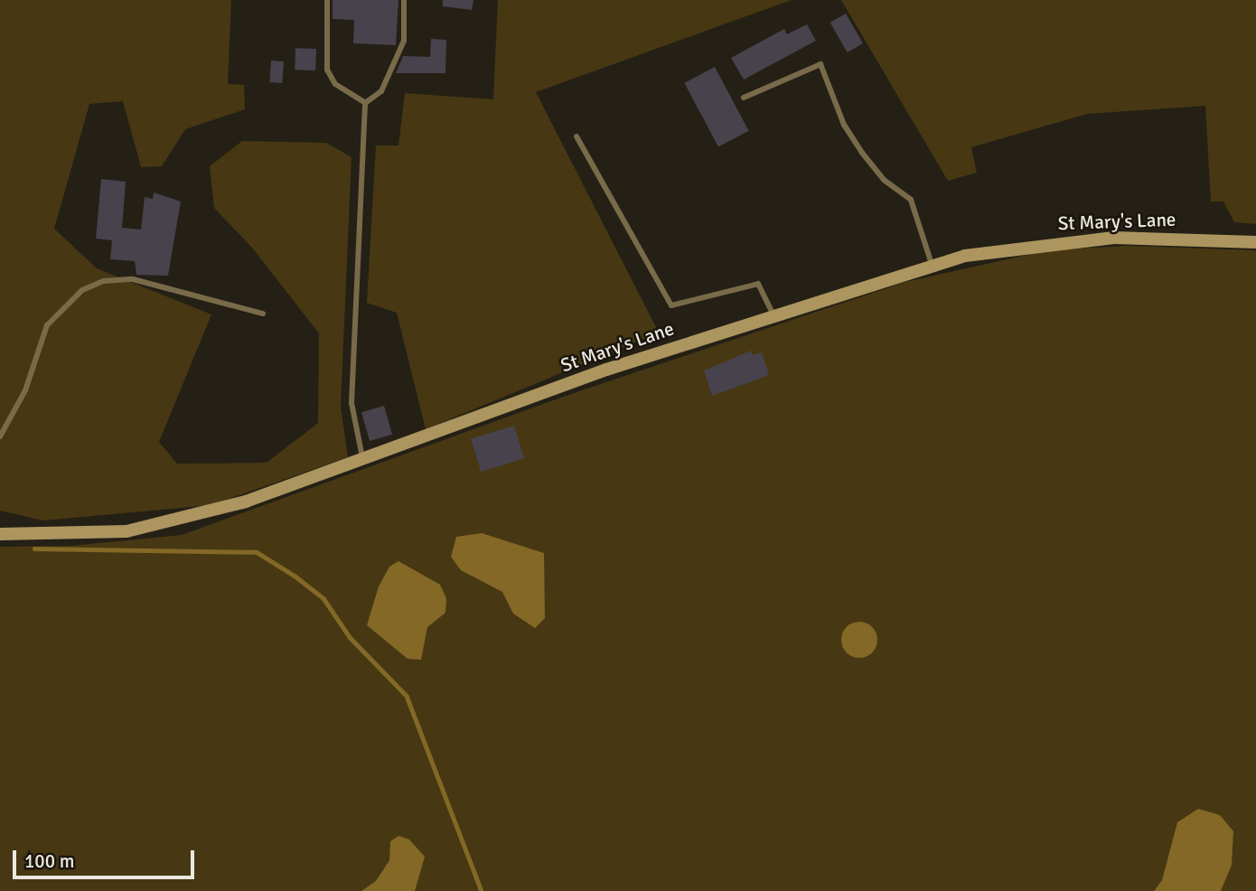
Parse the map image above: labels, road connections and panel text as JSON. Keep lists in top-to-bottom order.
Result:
{
  "streets": {
    "main road": ["St Mary's Lane"]
  },
  "scale_bar": "100 m"
}
